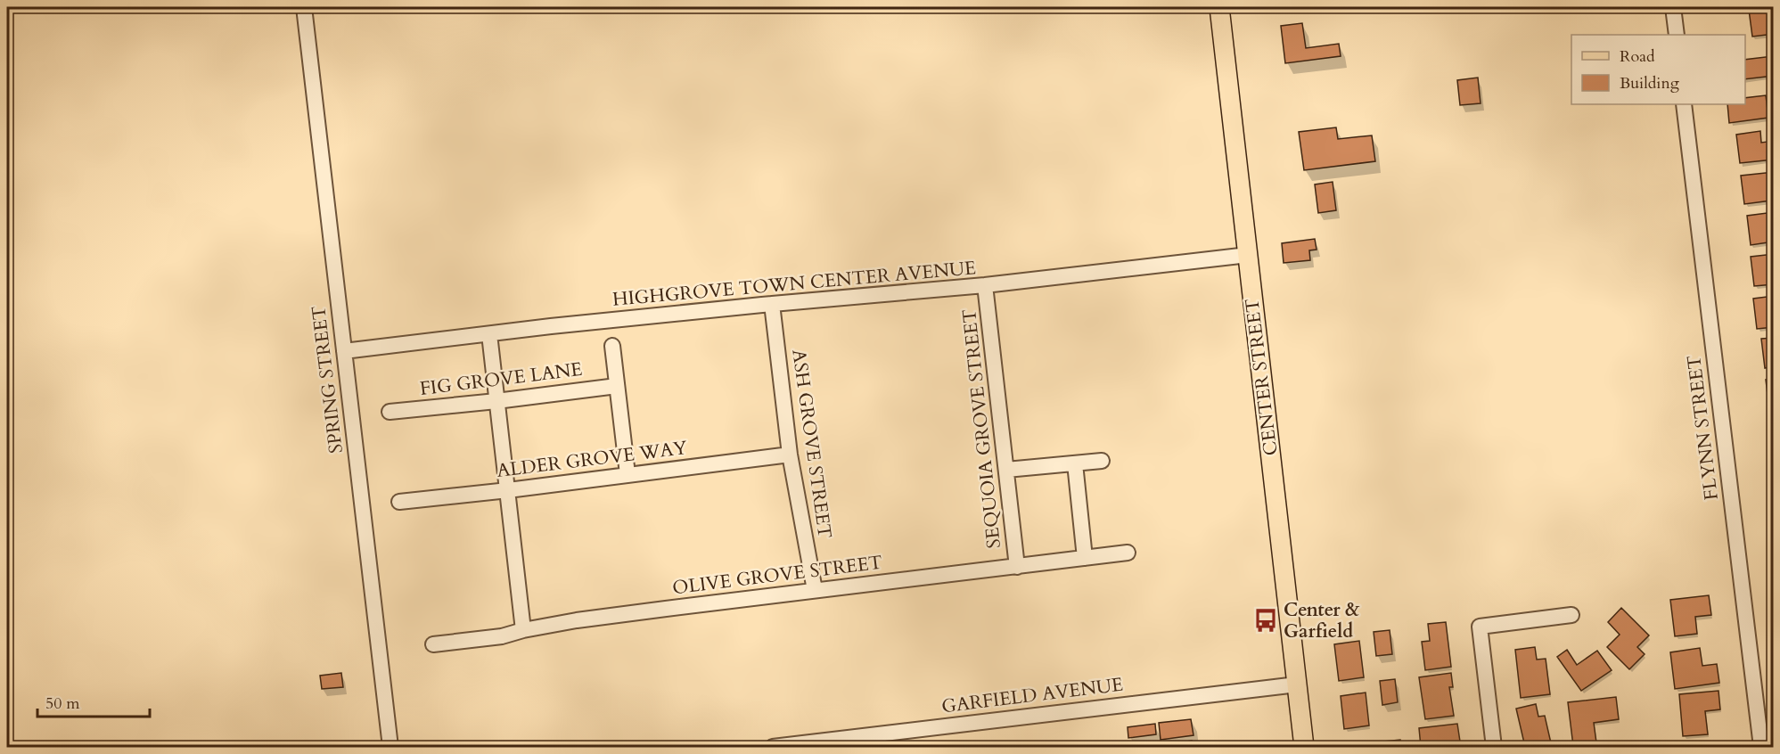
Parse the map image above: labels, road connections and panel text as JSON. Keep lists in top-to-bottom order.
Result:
{
  "streets": {
    "main road": ["CENTER STREET"],
    "street": [
      "HIGHGROVE TOWN CENTER AVENUE",
      "FIG GROVE LANE",
      "SPRING STREET",
      "FLYNN STREET",
      "SEQUOIA GROVE STREET",
      "ASH GROVE STREET",
      "ALDER GROVE WAY",
      "OLIVE GROVE STREET",
      "GARFIELD AVENUE"
    ]
  },
  "crossings": [
    ["HIGHGROVE TOWN CENTER AVENUE", "CENTER STREET"],
    ["HIGHGROVE TOWN CENTER AVENUE", "SPRING STREET"],
    ["HIGHGROVE TOWN CENTER AVENUE", "SEQUOIA GROVE STREET"],
    ["HIGHGROVE TOWN CENTER AVENUE", "ASH GROVE STREET"],
    ["CENTER STREET", "GARFIELD AVENUE"],
    ["SEQUOIA GROVE STREET", "OLIVE GROVE STREET"],
    ["ASH GROVE STREET", "ALDER GROVE WAY"],
    ["ASH GROVE STREET", "OLIVE GROVE STREET"]
  ],
  "places": {
    "bus stop": ["Center & Garfield"]
  },
  "legend": ["Road", "Building"],
  "scale_bar": "50 m"
}
